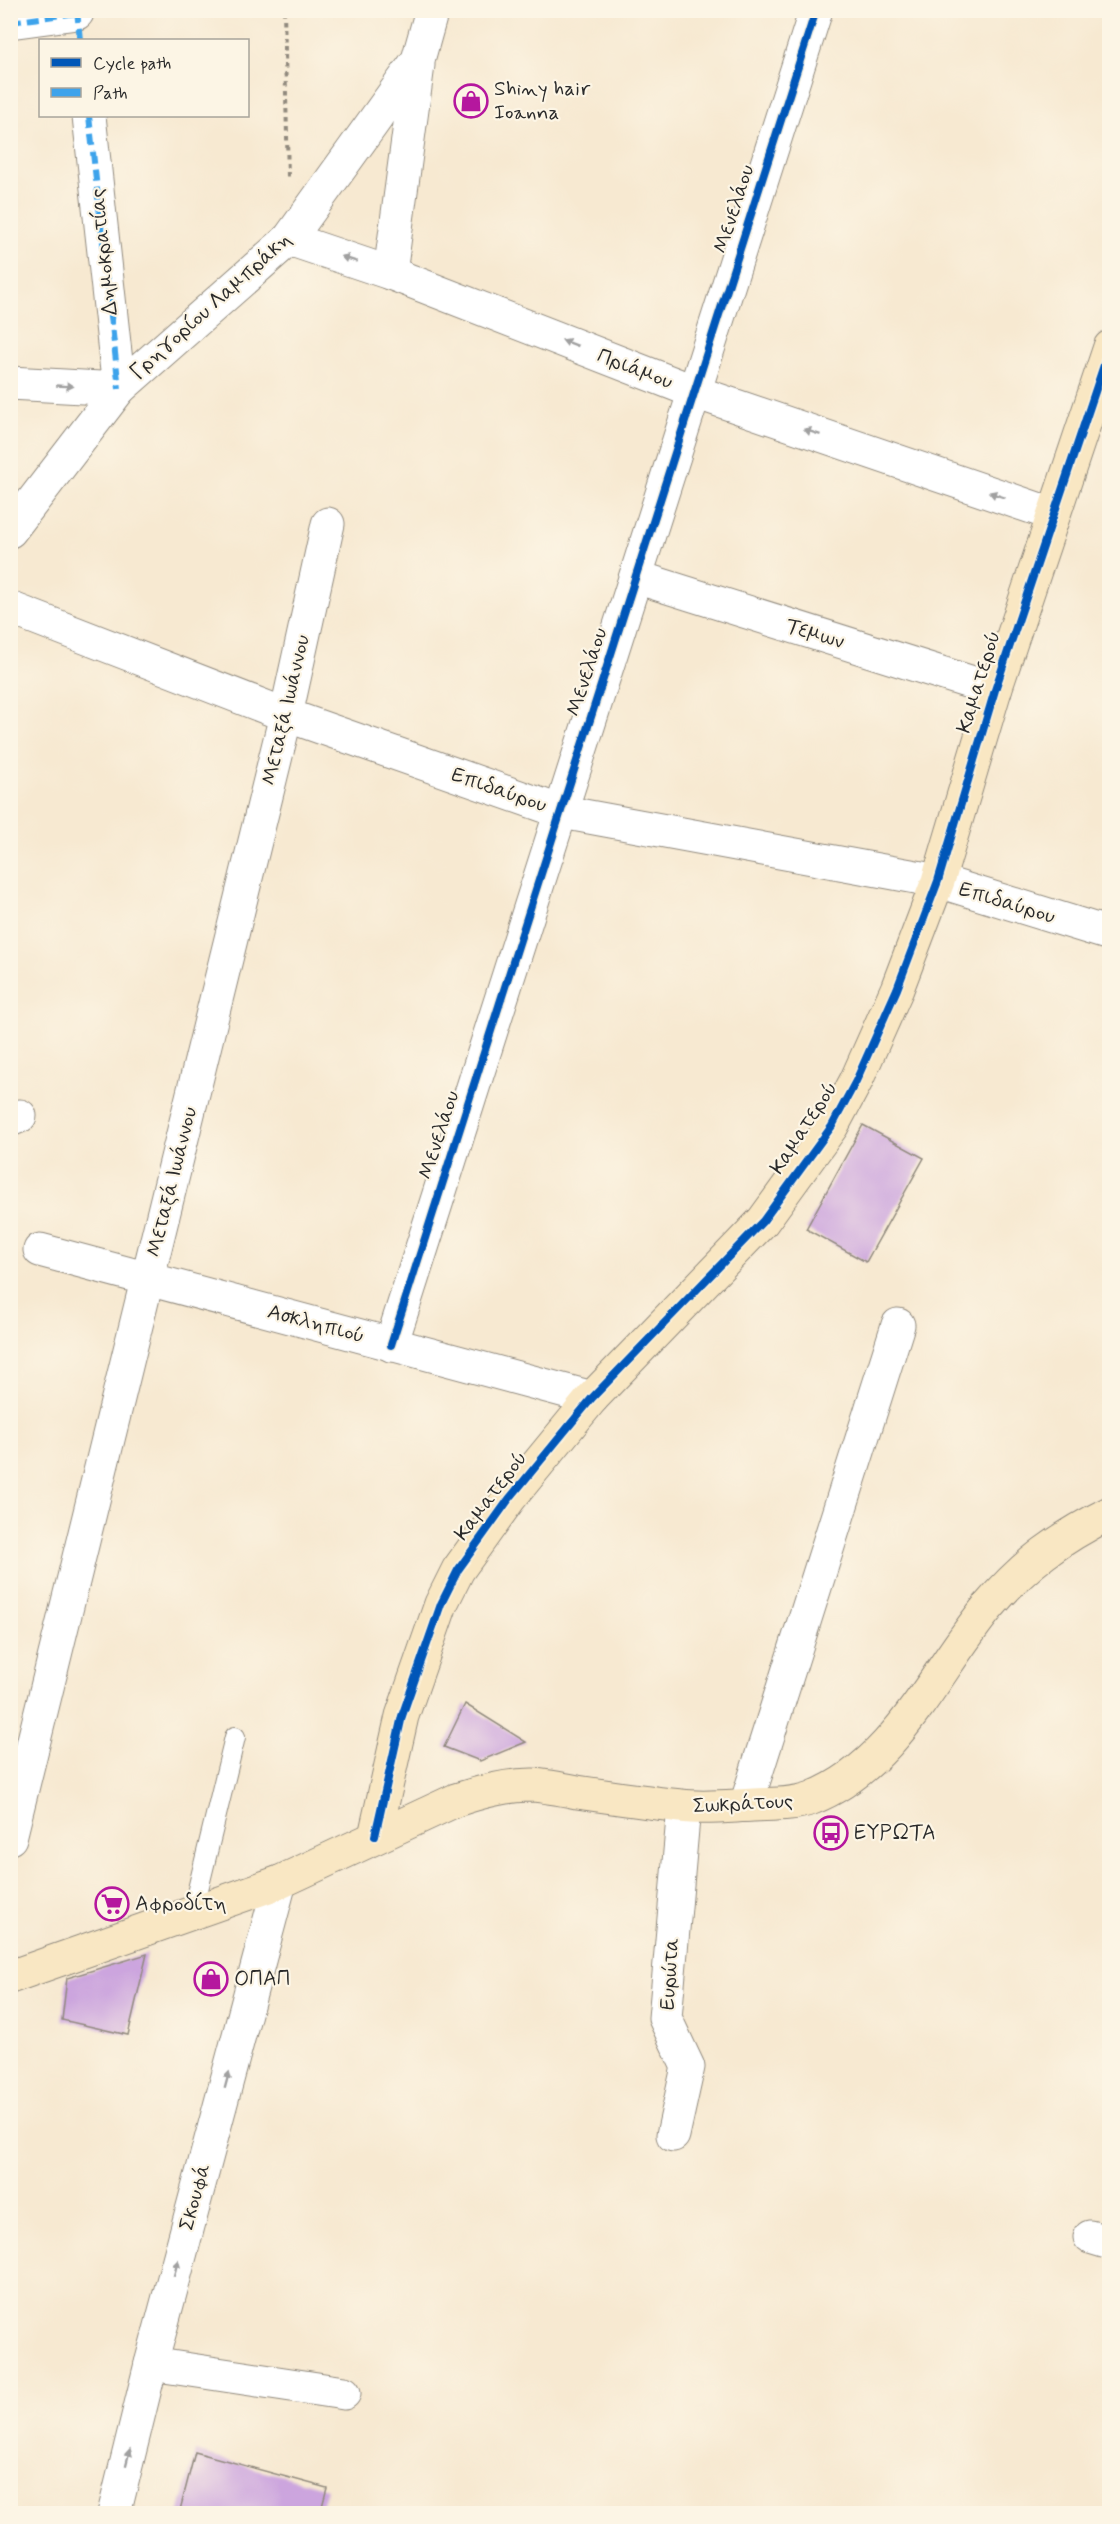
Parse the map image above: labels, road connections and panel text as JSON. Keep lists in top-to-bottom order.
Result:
{
  "streets": {
    "street": [
      "Μενελάου",
      "Δημοκρατίας",
      "Γρηγορίου Λαμπράκη",
      "Πριάμου",
      "Τεμων",
      "Καματερού",
      "Μεταξά Ιωάννου",
      "Επιδαύρου",
      "Ασκληπιού",
      "Σωκράτους",
      "Ευρώτα",
      "Σκουφά"
    ]
  },
  "crossings": [
    ["Μενελάου", "Πριάμου"],
    ["Μενελάου", "Τεμων"],
    ["Μενελάου", "Επιδαύρου"],
    ["Μενελάου", "Ασκληπιού"],
    ["Δημοκρατίας", "Γρηγορίου Λαμπράκη"],
    ["Γρηγορίου Λαμπράκη", "Πριάμου"],
    ["Πριάμου", "Καματερού"],
    ["Τεμων", "Καματερού"],
    ["Καματερού", "Επιδαύρου"],
    ["Καματερού", "Ασκληπιού"],
    ["Καματερού", "Σωκράτους"],
    ["Μεταξά Ιωάννου", "Επιδαύρου"],
    ["Μεταξά Ιωάννου", "Ασκληπιού"],
    ["Σωκράτους", "Ευρώτα"]
  ],
  "one_way": ["Πριάμου", "Σκουφά"],
  "places": {
    "shop": ["Shiny hair Ioanna", "ΟΠΑΠ"],
    "bus stop": ["ΕΥΡΩΤΑ"],
    "supermarket": ["Αφροδίτη"]
  },
  "legend": ["Cycle path", "Path"]
}
